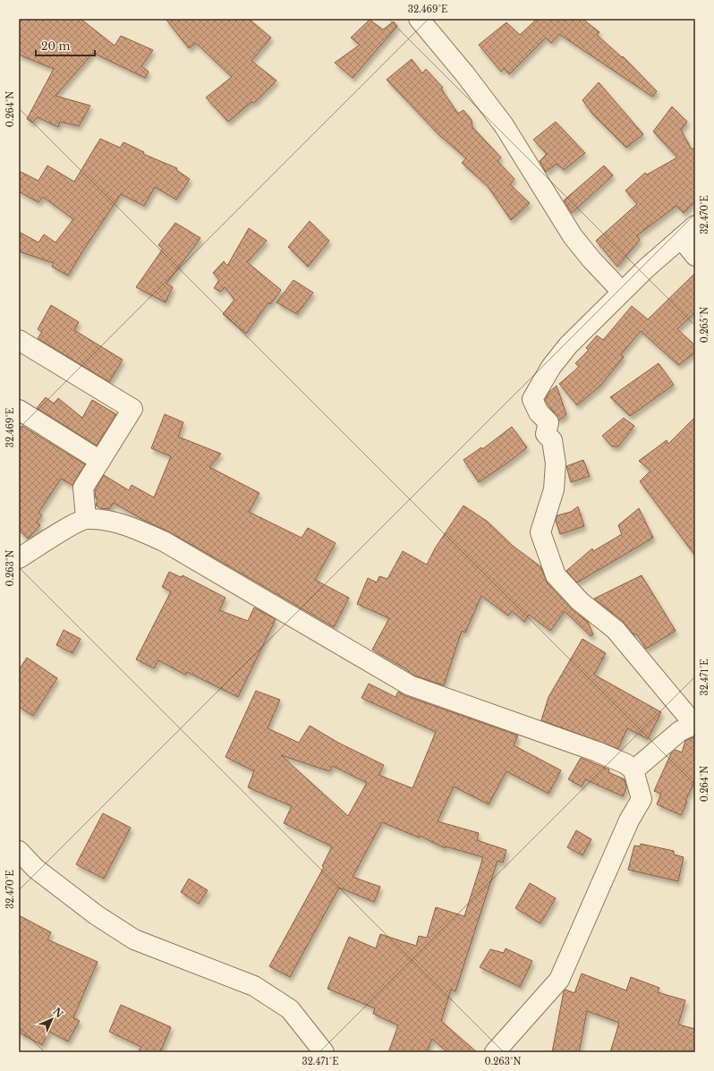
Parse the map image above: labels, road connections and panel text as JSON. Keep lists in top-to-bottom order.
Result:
{
  "scale_bar": "20 m",
  "north": "top right",
  "coordinates": [
    "32.469°E",
    "0.264°N",
    "32.470°E",
    "0.265°N",
    "0.263°N",
    "32.471°E"
  ]
}
